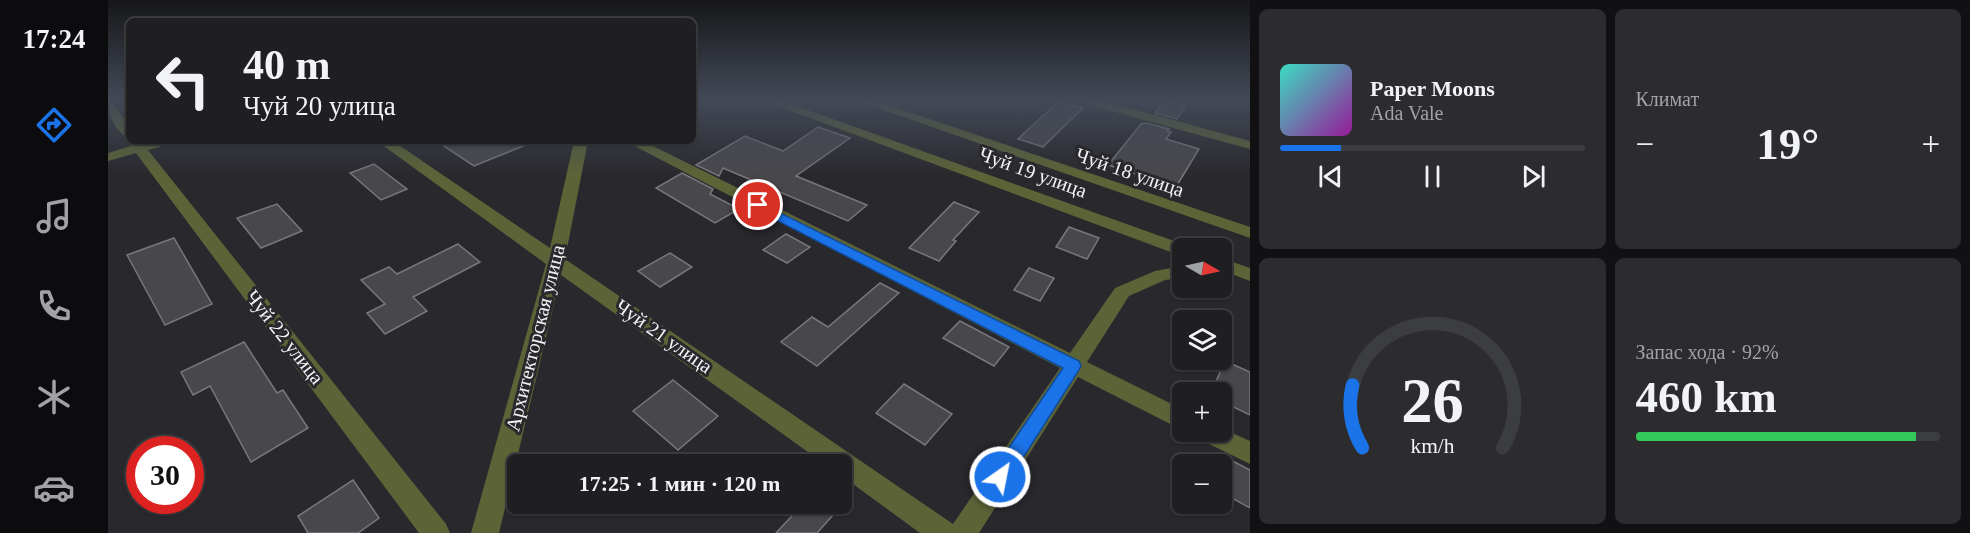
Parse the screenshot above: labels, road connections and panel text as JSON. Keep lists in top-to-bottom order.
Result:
{
  "streets": {
    "street": [
      "Чуй 19 улица",
      "Чуй 18 улица",
      "Чуй 21 улица",
      "Чуй 22 улица",
      "Архитекторская улица"
    ]
  },
  "crossings": [
    ["Чуй 21 улица", "Архитекторская улица"]
  ],
  "north": "right",
  "page": {
    "tabs": "17:24",
    "tile": [
      "Климат",
      ["Запас хода · 92%", "460 km"]
    ],
    "turn": ["40 m", "Чуй 20 улица"],
    "song": ["Paper Moons", "Ada Vale"],
    "heat": ["−", "19°", "+"],
    "map_buttons": ["+", "−"],
    "limit": "30",
    "trip": "17:25 · 1 мин · 120 m",
    "gauge": ["26", "km/h"]
  }
}
